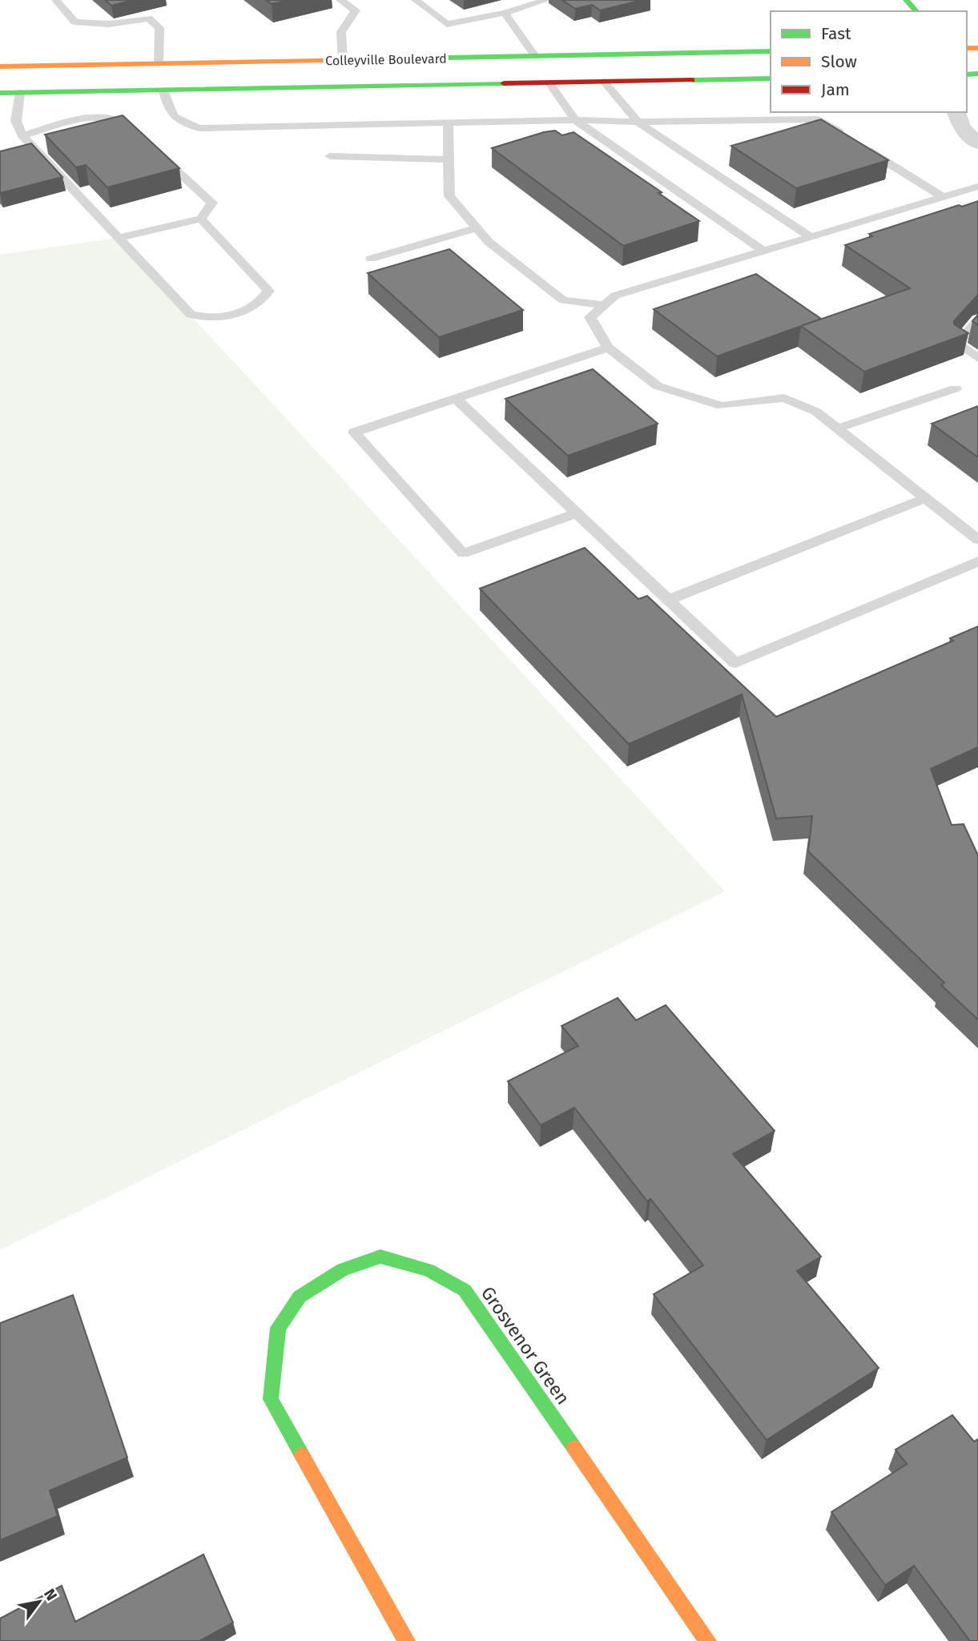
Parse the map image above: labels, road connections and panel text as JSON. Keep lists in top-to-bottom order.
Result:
{
  "streets": {
    "main road": ["Colleyville Boulevard", "Grosvenor Green"]
  },
  "legend": ["Fast", "Slow", "Jam"],
  "north": "top right"
}
